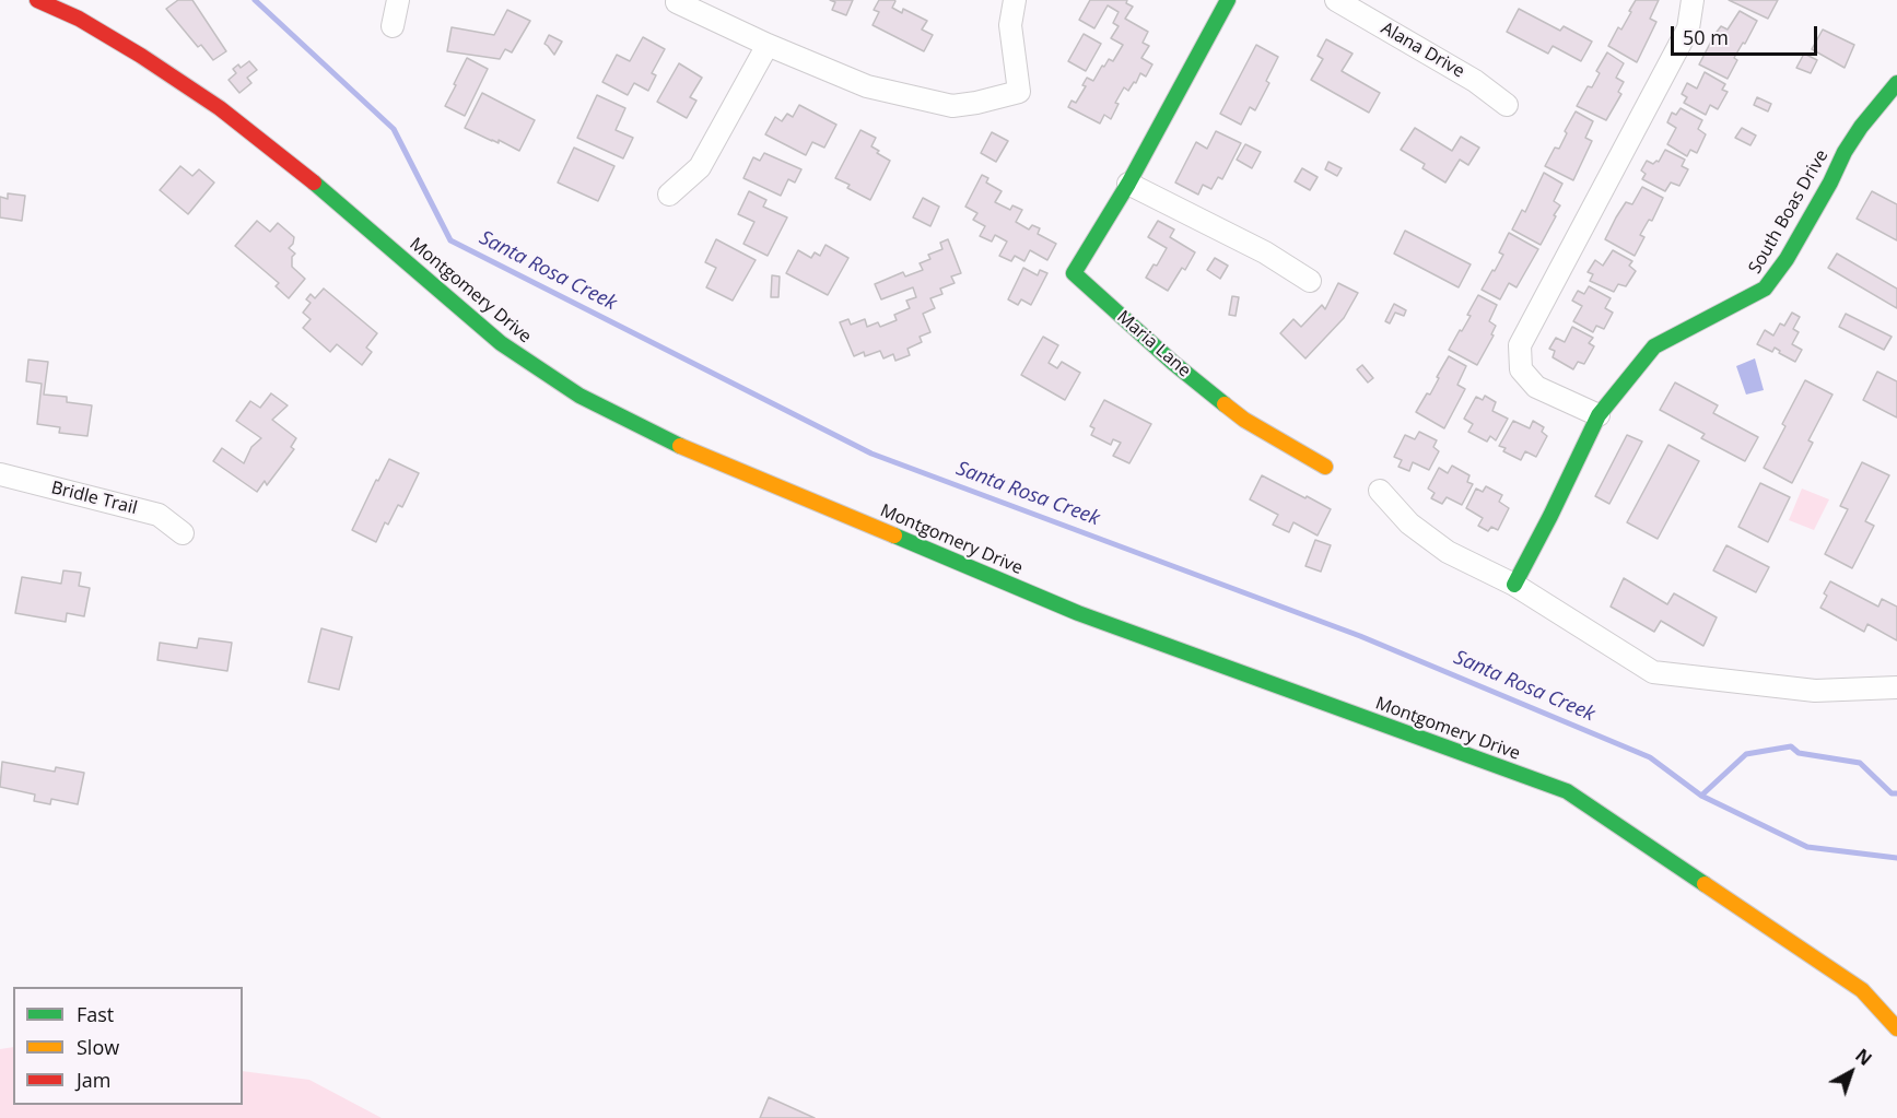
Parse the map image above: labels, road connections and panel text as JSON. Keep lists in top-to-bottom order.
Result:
{
  "streets": {
    "street": [
      "Alana Drive",
      "South Boas Drive",
      "Montgomery Drive",
      "Maria Lane",
      "Bridle Trail"
    ]
  },
  "water": ["Santa Rosa Creek"],
  "legend": ["Fast", "Slow", "Jam"],
  "scale_bar": "50 m",
  "north": "top right"
}
